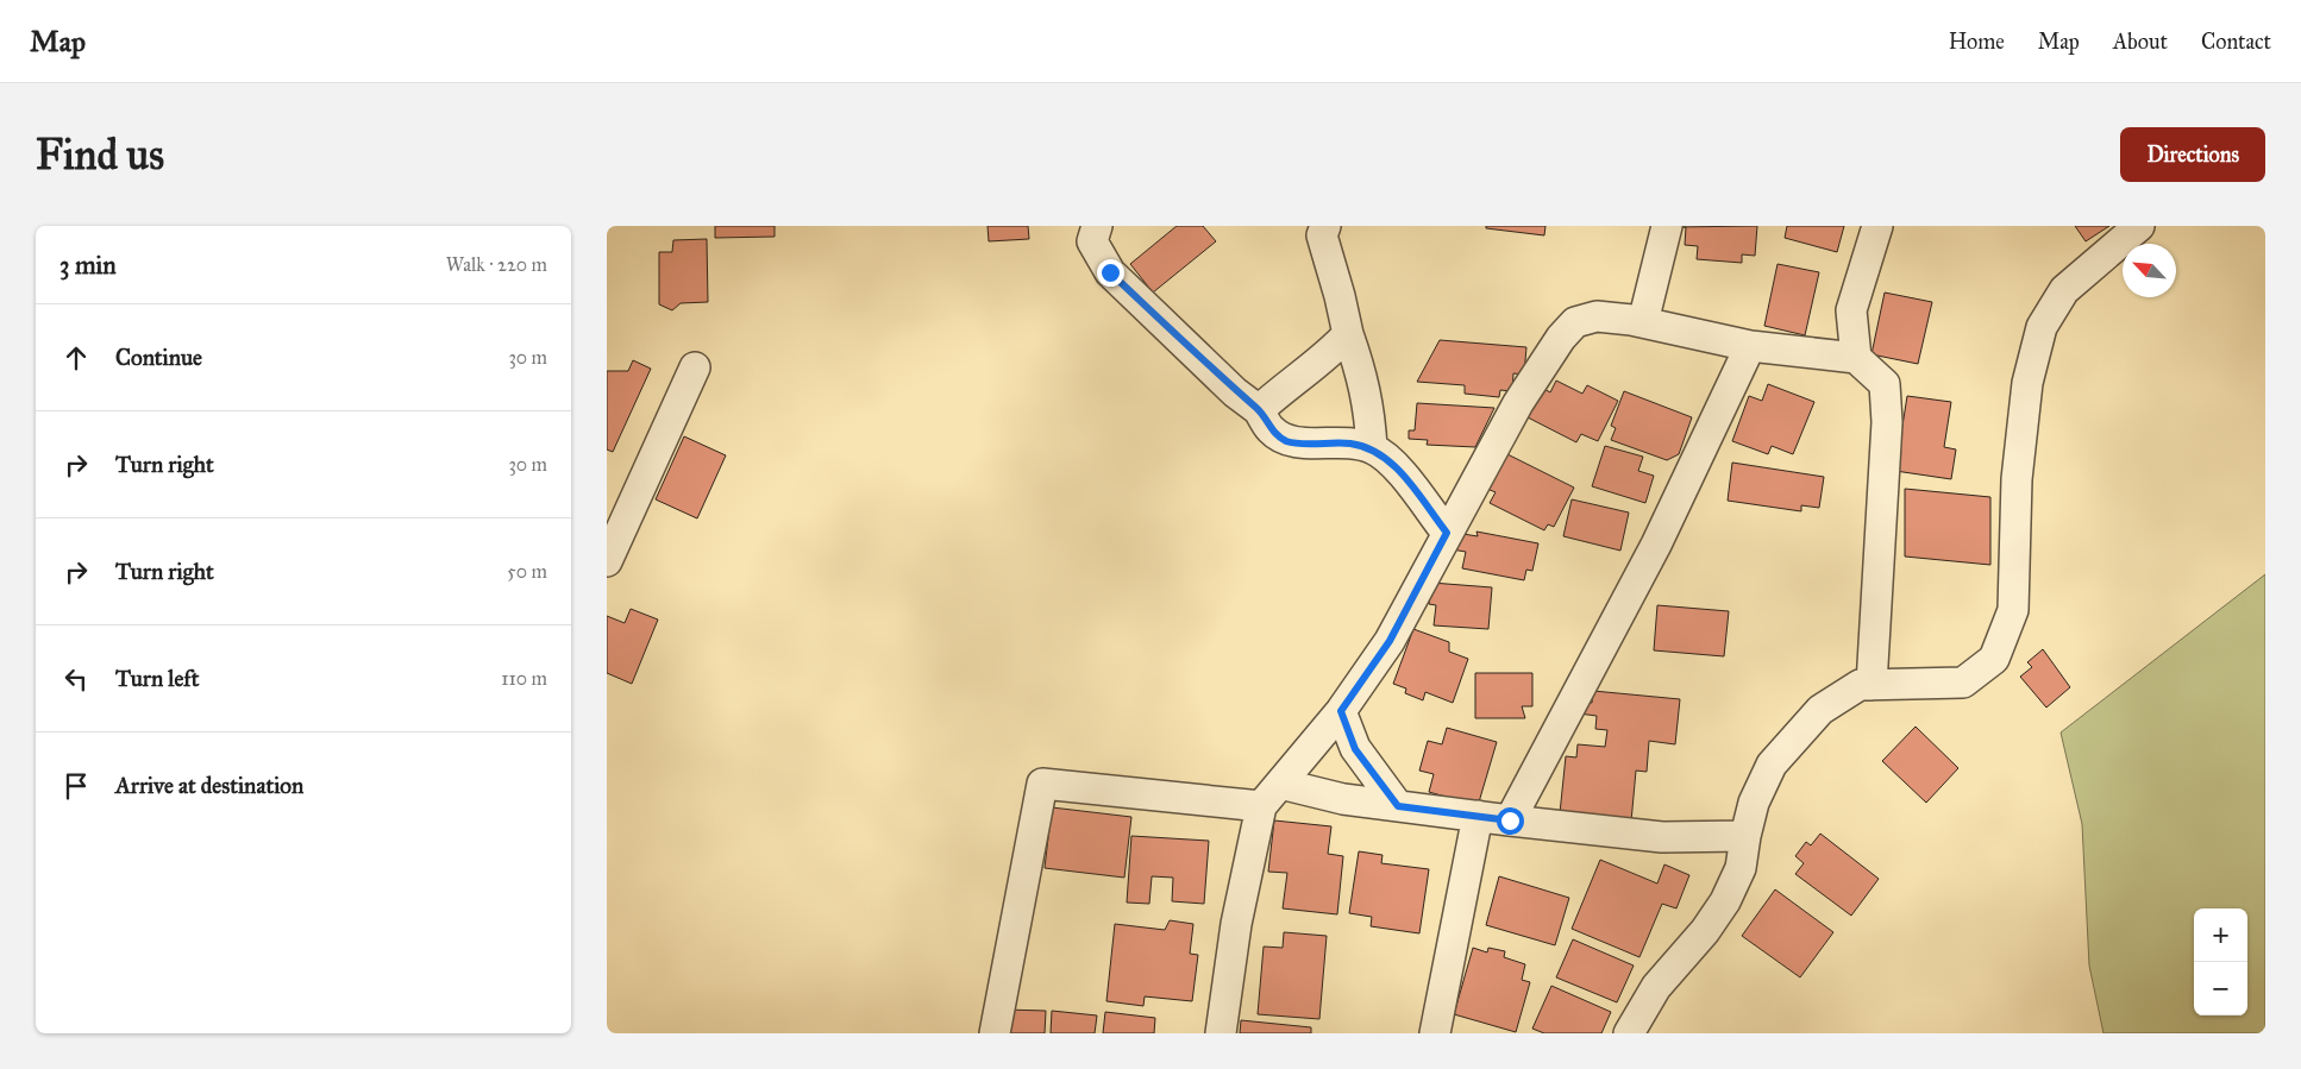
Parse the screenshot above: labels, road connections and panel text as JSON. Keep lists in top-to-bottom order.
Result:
{
  "north": "top left",
  "page": {
    "header": "Map",
    "nav": [
      "Home",
      "Map",
      "About",
      "Contact"
    ],
    "buttons": "Directions",
    "title": "Find us",
    "heading": ["3 min", "Walk · 220 m"],
    "list": [
      ["Continue", "30 m"],
      ["Turn right", "30 m"],
      ["Turn right", "50 m"],
      ["Turn left", "110 m"],
      "Arrive at destination"
    ],
    "map_buttons": ["+", "−"]
  }
}
